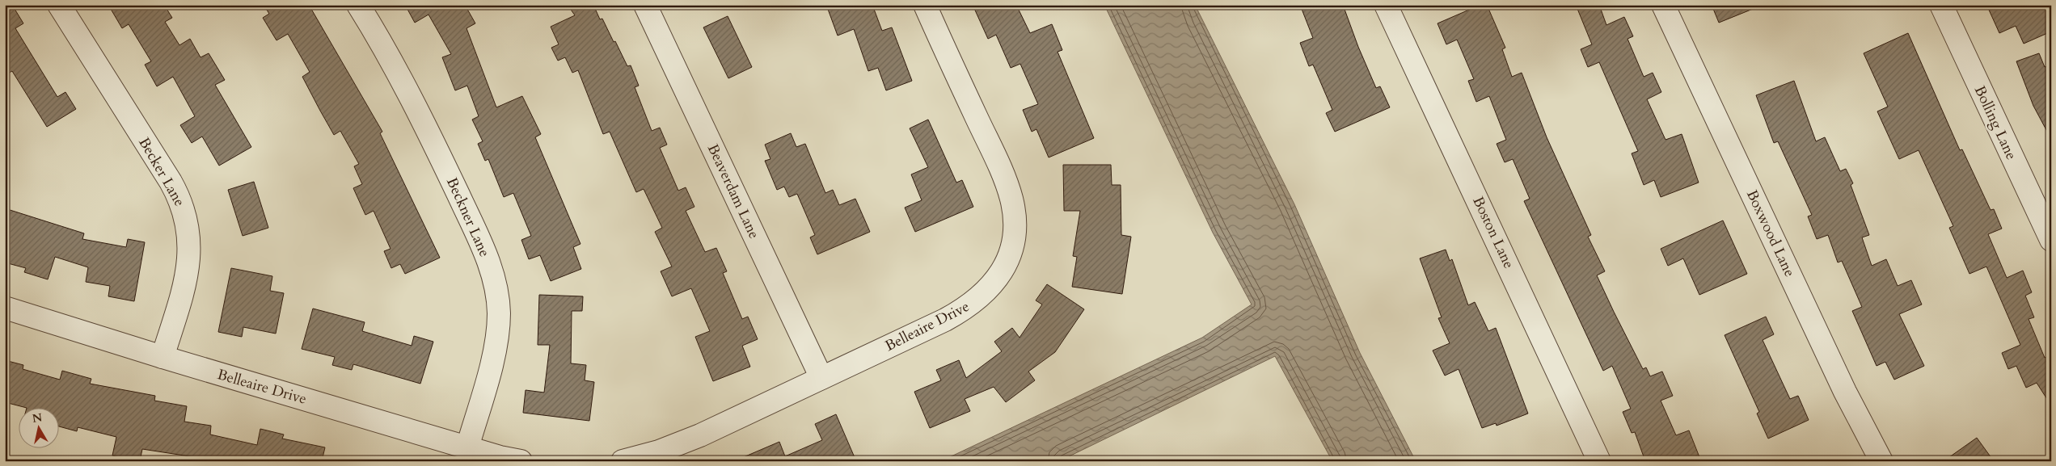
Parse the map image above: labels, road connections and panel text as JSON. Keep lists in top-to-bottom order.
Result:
{
  "streets": {
    "street": [
      "Bolling Lane",
      "Becker Lane",
      "Beaverdam Lane",
      "Beckner Lane",
      "Boston Lane",
      "Boxwood Lane",
      "Belleaire Drive"
    ]
  },
  "crossings": [
    ["Becker Lane", "Belleaire Drive"],
    ["Beaverdam Lane", "Belleaire Drive"],
    ["Beckner Lane", "Belleaire Drive"]
  ],
  "north": "top"
}
